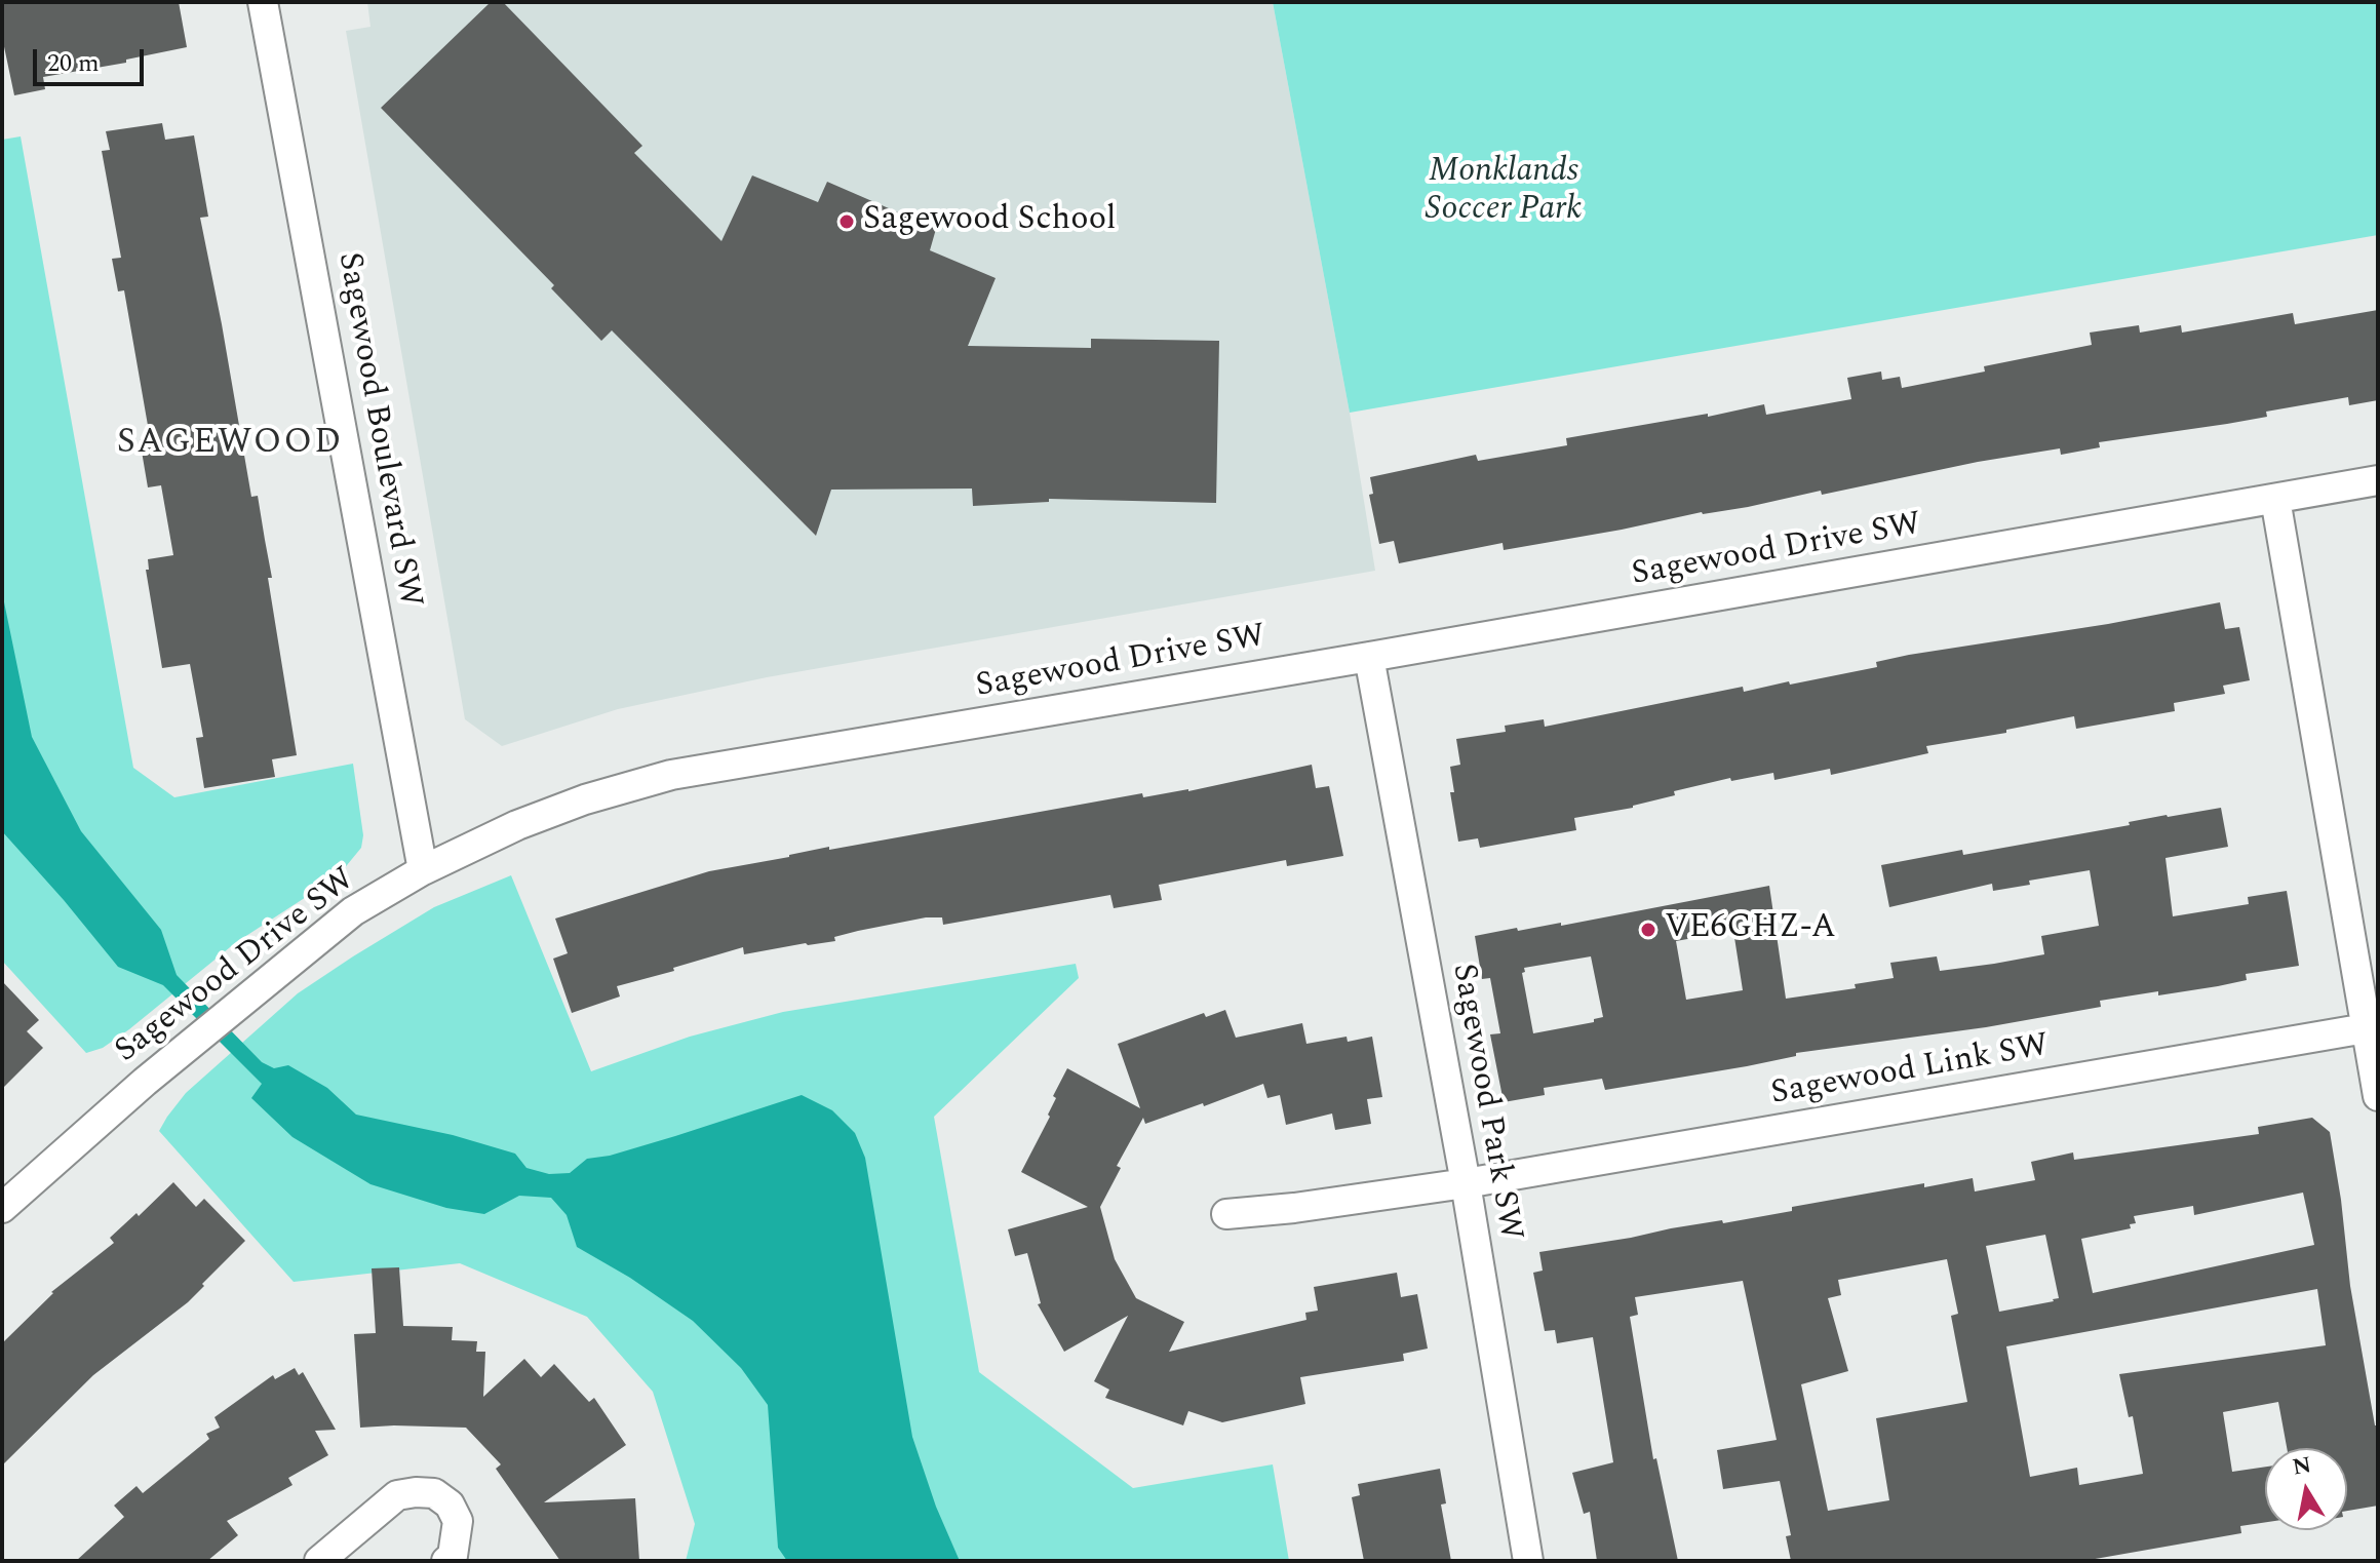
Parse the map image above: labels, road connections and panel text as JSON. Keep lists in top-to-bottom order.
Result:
{
  "streets": {
    "street": [
      "Sagewood Boulevard SW",
      "Sagewood Drive SW",
      "Sagewood Link SW",
      "Sagewood Park SW"
    ]
  },
  "crossings": [
    ["Sagewood Boulevard SW", "Sagewood Drive SW"],
    ["Sagewood Drive SW", "Sagewood Park SW"],
    ["Sagewood Link SW", "Sagewood Park SW"]
  ],
  "districts": ["SAGEWOOD"],
  "parks": ["Monklands Soccer Park"],
  "places": ["Sagewood School", "VE6GHZ-A"],
  "scale_bar": "20 m",
  "north": "top"
}
